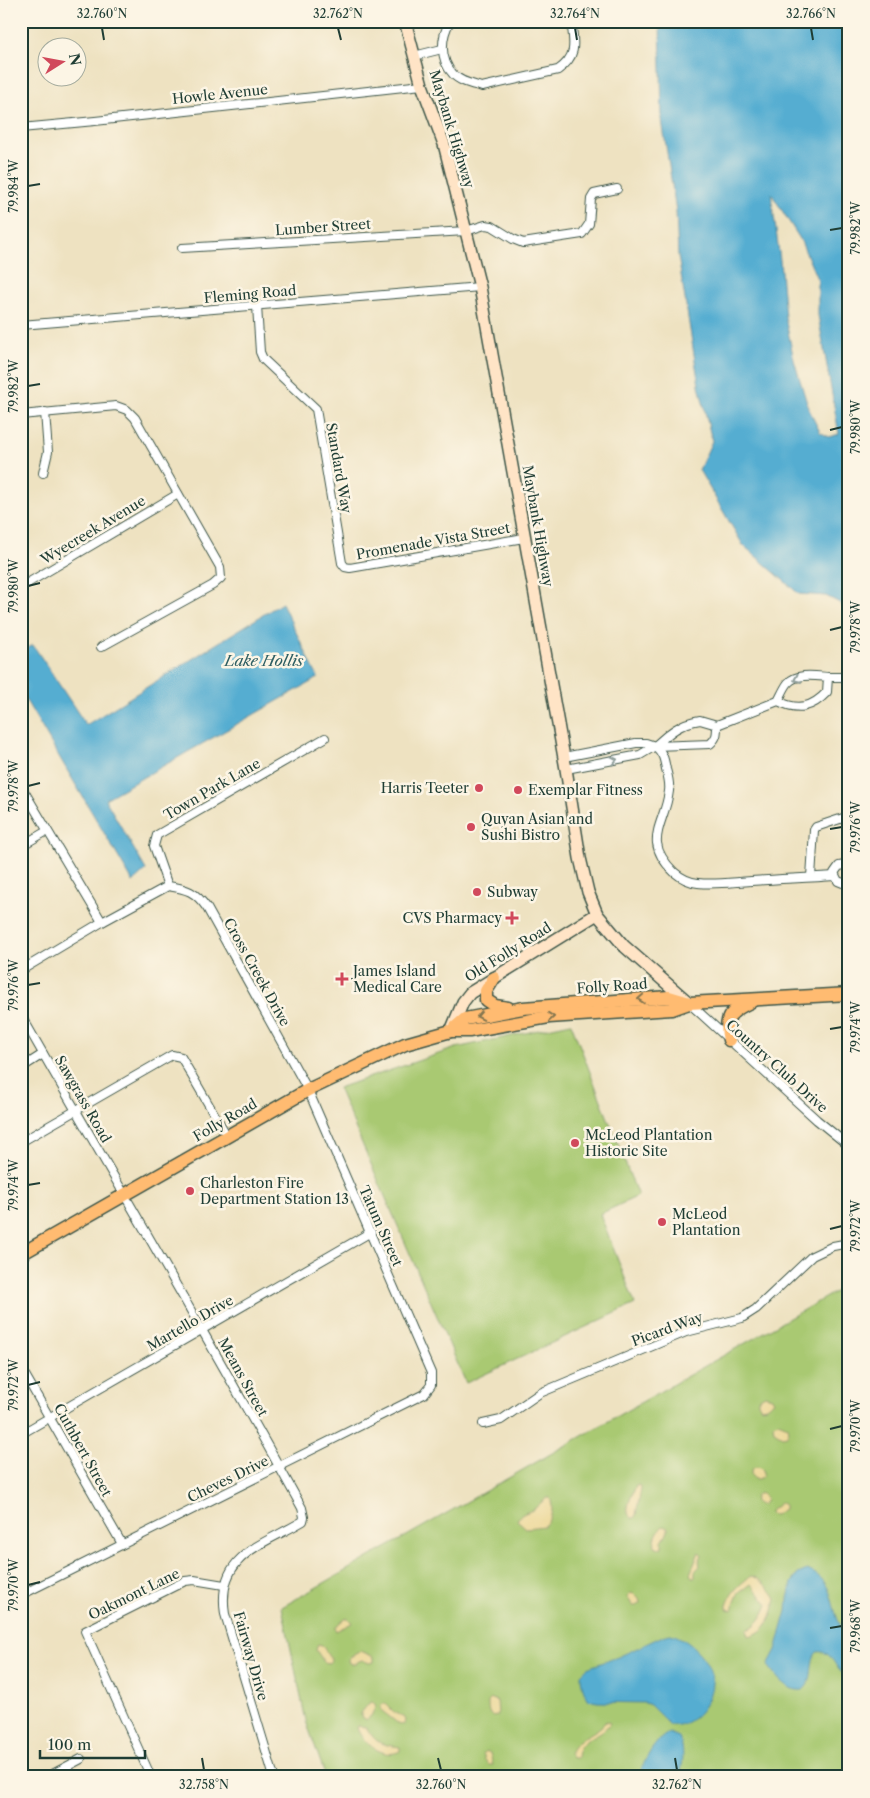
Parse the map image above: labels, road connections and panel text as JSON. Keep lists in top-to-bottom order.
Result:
{
  "streets": {
    "main road": ["Maybank Highway", "Old Folly Road", "Folly Road"],
    "street": [
      "Howle Avenue",
      "Lumber Street",
      "Fleming Road",
      "Standard Way",
      "Wyecreek Avenue",
      "Promenade Vista Street",
      "Town Park Lane",
      "Cross Creek Drive",
      "Country Club Drive",
      "Sawgrass Road",
      "Tatum Street",
      "Martello Drive",
      "Picard Way",
      "Means Street",
      "Cuthbert Street",
      "Cheves Drive",
      "Oakmont Lane",
      "Fairway Drive"
    ]
  },
  "crossings": [
    ["Howle Avenue", "Maybank Highway"],
    ["Maybank Highway", "Lumber Street"],
    ["Maybank Highway", "Fleming Road"],
    ["Maybank Highway", "Promenade Vista Street"],
    ["Maybank Highway", "Old Folly Road"],
    ["Maybank Highway", "Folly Road"],
    ["Maybank Highway", "Country Club Drive"],
    ["Fleming Road", "Standard Way"],
    ["Standard Way", "Promenade Vista Street"],
    ["Town Park Lane", "Cross Creek Drive"],
    ["Old Folly Road", "Folly Road"],
    ["Cross Creek Drive", "Folly Road"],
    ["Cross Creek Drive", "Tatum Street"],
    ["Folly Road", "Country Club Drive"],
    ["Folly Road", "Sawgrass Road"],
    ["Folly Road", "Tatum Street"],
    ["Folly Road", "Means Street"],
    ["Sawgrass Road", "Means Street"],
    ["Tatum Street", "Martello Drive"],
    ["Tatum Street", "Cheves Drive"],
    ["Martello Drive", "Means Street"],
    ["Martello Drive", "Cuthbert Street"],
    ["Means Street", "Cheves Drive"],
    ["Means Street", "Fairway Drive"],
    ["Cuthbert Street", "Cheves Drive"],
    ["Cheves Drive", "Fairway Drive"],
    ["Oakmont Lane", "Fairway Drive"]
  ],
  "water": ["Lake Hollis"],
  "places": {
    "other": [
      "Harris Teeter",
      "Exemplar Fitness",
      "Quyan Asian and Sushi Bistro",
      "Subway",
      "McLeod Plantation Historic Site",
      "Charleston Fire Department Station 13",
      "McLeod Plantation"
    ],
    "health": ["CVS Pharmacy", "James Island Medical Care"]
  },
  "scale_bar": "100 m",
  "north": "right",
  "coordinates": [
    "32.760°N",
    "32.762°N",
    "32.764°N",
    "32.766°N",
    "79.984°W",
    "79.982°W",
    "79.980°W",
    "79.978°W",
    "79.976°W",
    "79.974°W",
    "79.972°W",
    "79.970°W",
    "79.968°W",
    "32.758°N"
  ]
}
